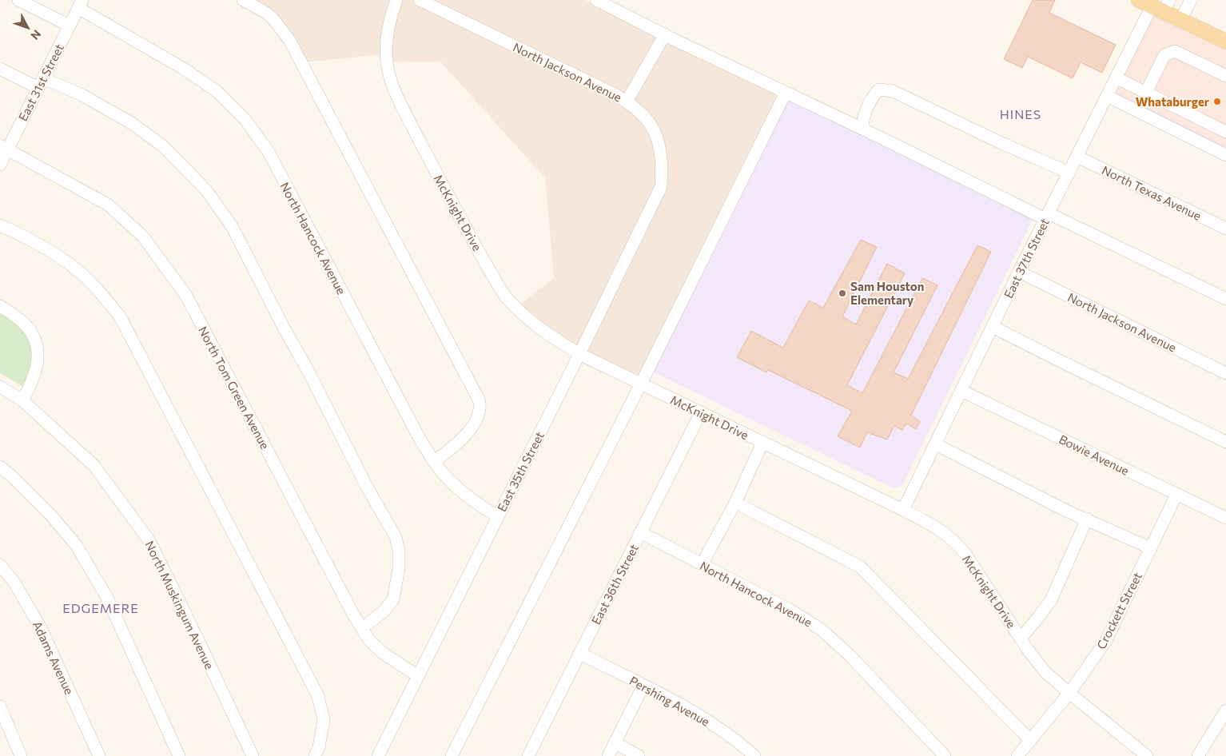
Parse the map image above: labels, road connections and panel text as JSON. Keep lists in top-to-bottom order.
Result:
{
  "streets": {
    "street": [
      "North Jackson Avenue",
      "East 31st Street",
      "North Texas Avenue",
      "McKnight Drive",
      "North Hancock Avenue",
      "East 37th Street",
      "North Tom Green Avenue",
      "Bowie Avenue",
      "East 35th Street",
      "East 36th Street",
      "North Muskingum Avenue",
      "Crockett Street",
      "Adams Avenue",
      "Pershing Avenue"
    ]
  },
  "crossings": [
    ["North Jackson Avenue", "East 37th Street"],
    ["North Jackson Avenue", "East 35th Street"],
    ["East 31st Street", "North Hancock Avenue"],
    ["East 31st Street", "North Tom Green Avenue"],
    ["North Texas Avenue", "East 37th Street"],
    ["McKnight Drive", "East 37th Street"],
    ["McKnight Drive", "East 35th Street"],
    ["McKnight Drive", "East 36th Street"],
    ["McKnight Drive", "Crockett Street"],
    ["North Hancock Avenue", "East 35th Street"],
    ["North Hancock Avenue", "East 36th Street"],
    ["East 37th Street", "Bowie Avenue"],
    ["North Tom Green Avenue", "East 35th Street"],
    ["Bowie Avenue", "Crockett Street"],
    ["East 36th Street", "Pershing Avenue"]
  ],
  "districts": ["HINES", "EDGEMERE"],
  "places": ["Whataburger", "Sam Houston Elementary"],
  "north": "bottom right"
}
